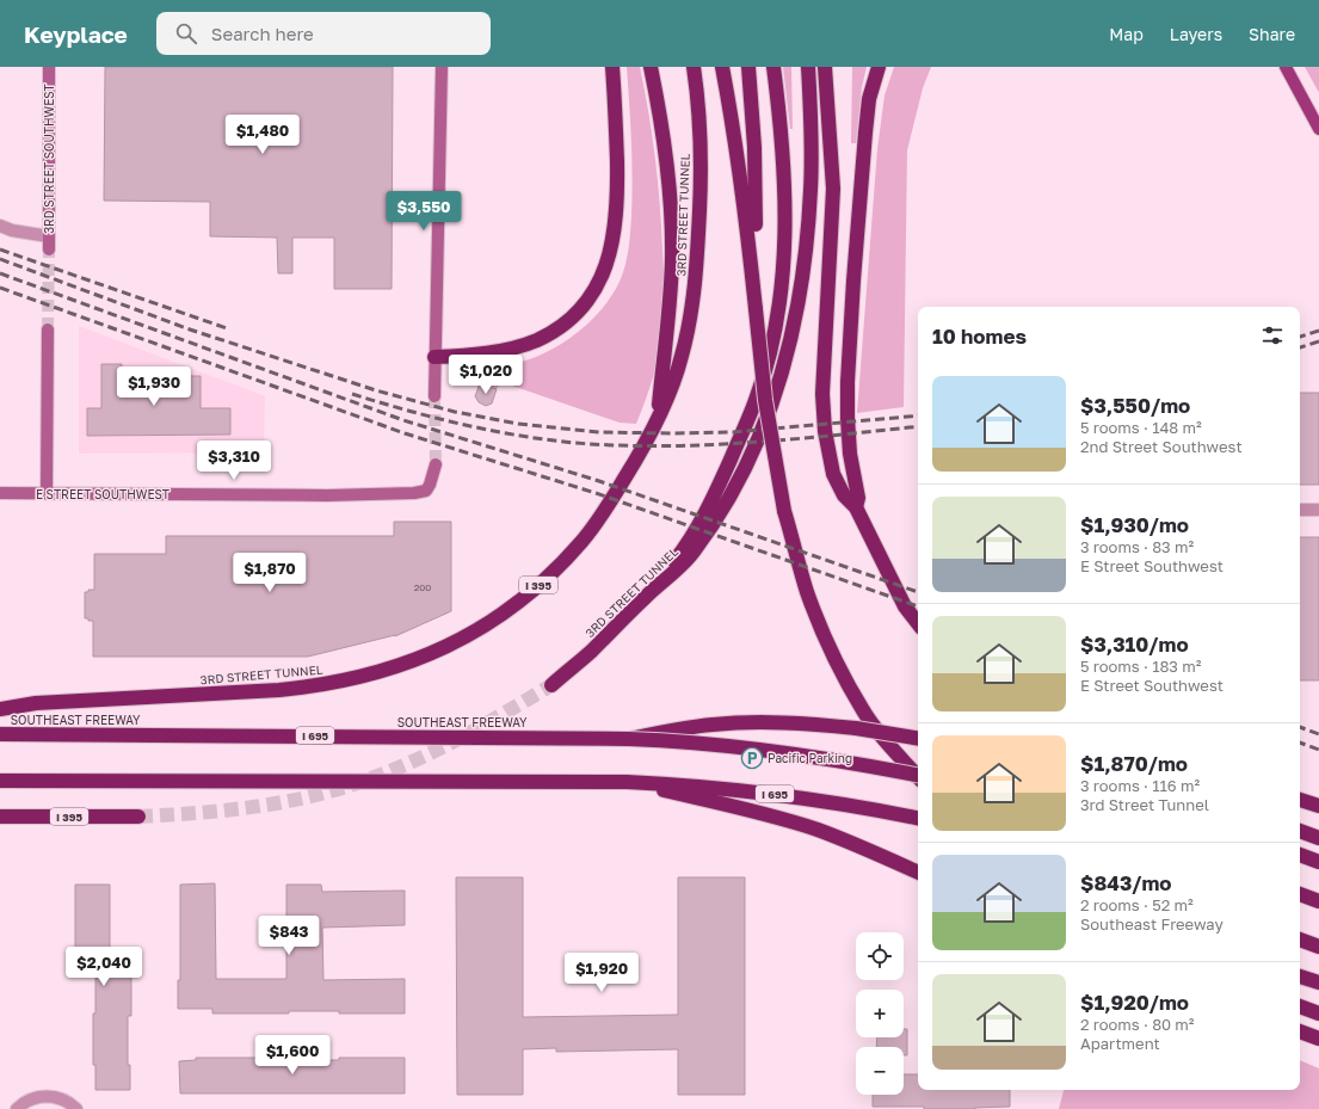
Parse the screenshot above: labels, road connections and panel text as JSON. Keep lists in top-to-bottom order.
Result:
{
  "streets": {
    "highway": [
      "3RD STREET TUNNEL",
      "I 395",
      "SOUTHEAST FREEWAY",
      "I 695"
    ],
    "street": ["3RD STREET SOUTHWEST", "E STREET SOUTHWEST"]
  },
  "places": {
    "parking": ["Pacific Parking"]
  },
  "house_numbers": ["200"],
  "page": {
    "header": "Keyplace",
    "search": "Search here",
    "nav": ["Map", "Layers", "Share"],
    "price": [
      "$1,480",
      "$3,550",
      "$1,020",
      "$1,930",
      "$3,310",
      "$1,870",
      "$843",
      "$2,040",
      "$1,920",
      "$1,600"
    ],
    "heading": "10 homes",
    "list": [
      {
        "name": "$3,550/mo",
        "note": "5 rooms · 148 m² · 2nd Street Southwest"
      },
      {
        "name": "$1,930/mo",
        "note": "3 rooms · 83 m² · E Street Southwest"
      },
      {
        "name": "$3,310/mo",
        "note": "5 rooms · 183 m² · E Street Southwest"
      },
      {
        "name": "$1,870/mo",
        "note": "3 rooms · 116 m² · 3rd Street Tunnel"
      },
      {
        "name": "$843/mo",
        "note": "2 rooms · 52 m² · Southeast Freeway"
      },
      {
        "name": "$1,920/mo",
        "note": "2 rooms · 80 m² · Apartment"
      }
    ],
    "map_buttons": ["+", "−"]
  }
}
